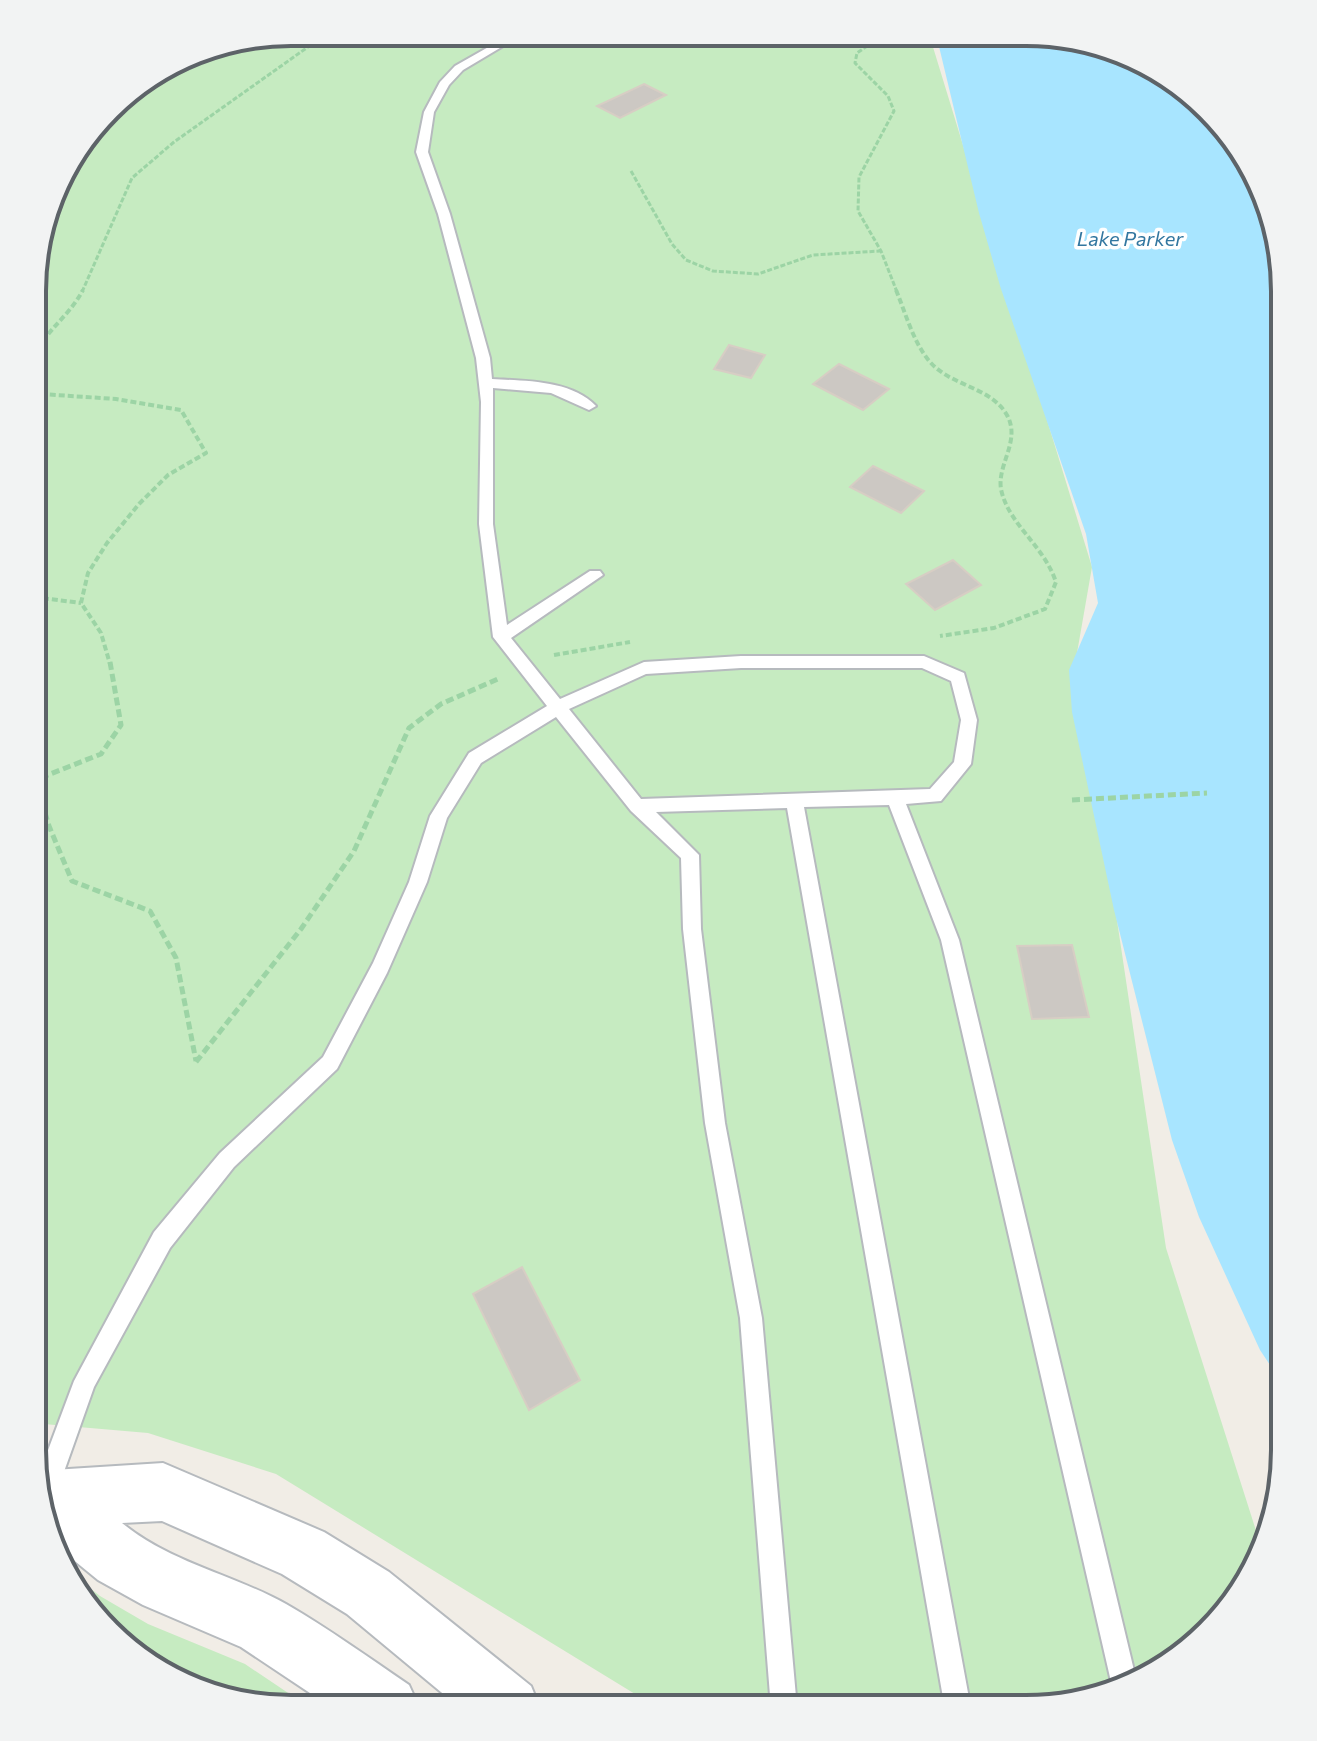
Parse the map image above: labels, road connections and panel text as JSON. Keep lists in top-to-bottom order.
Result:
{
  "water": ["Lake Parker"]
}
